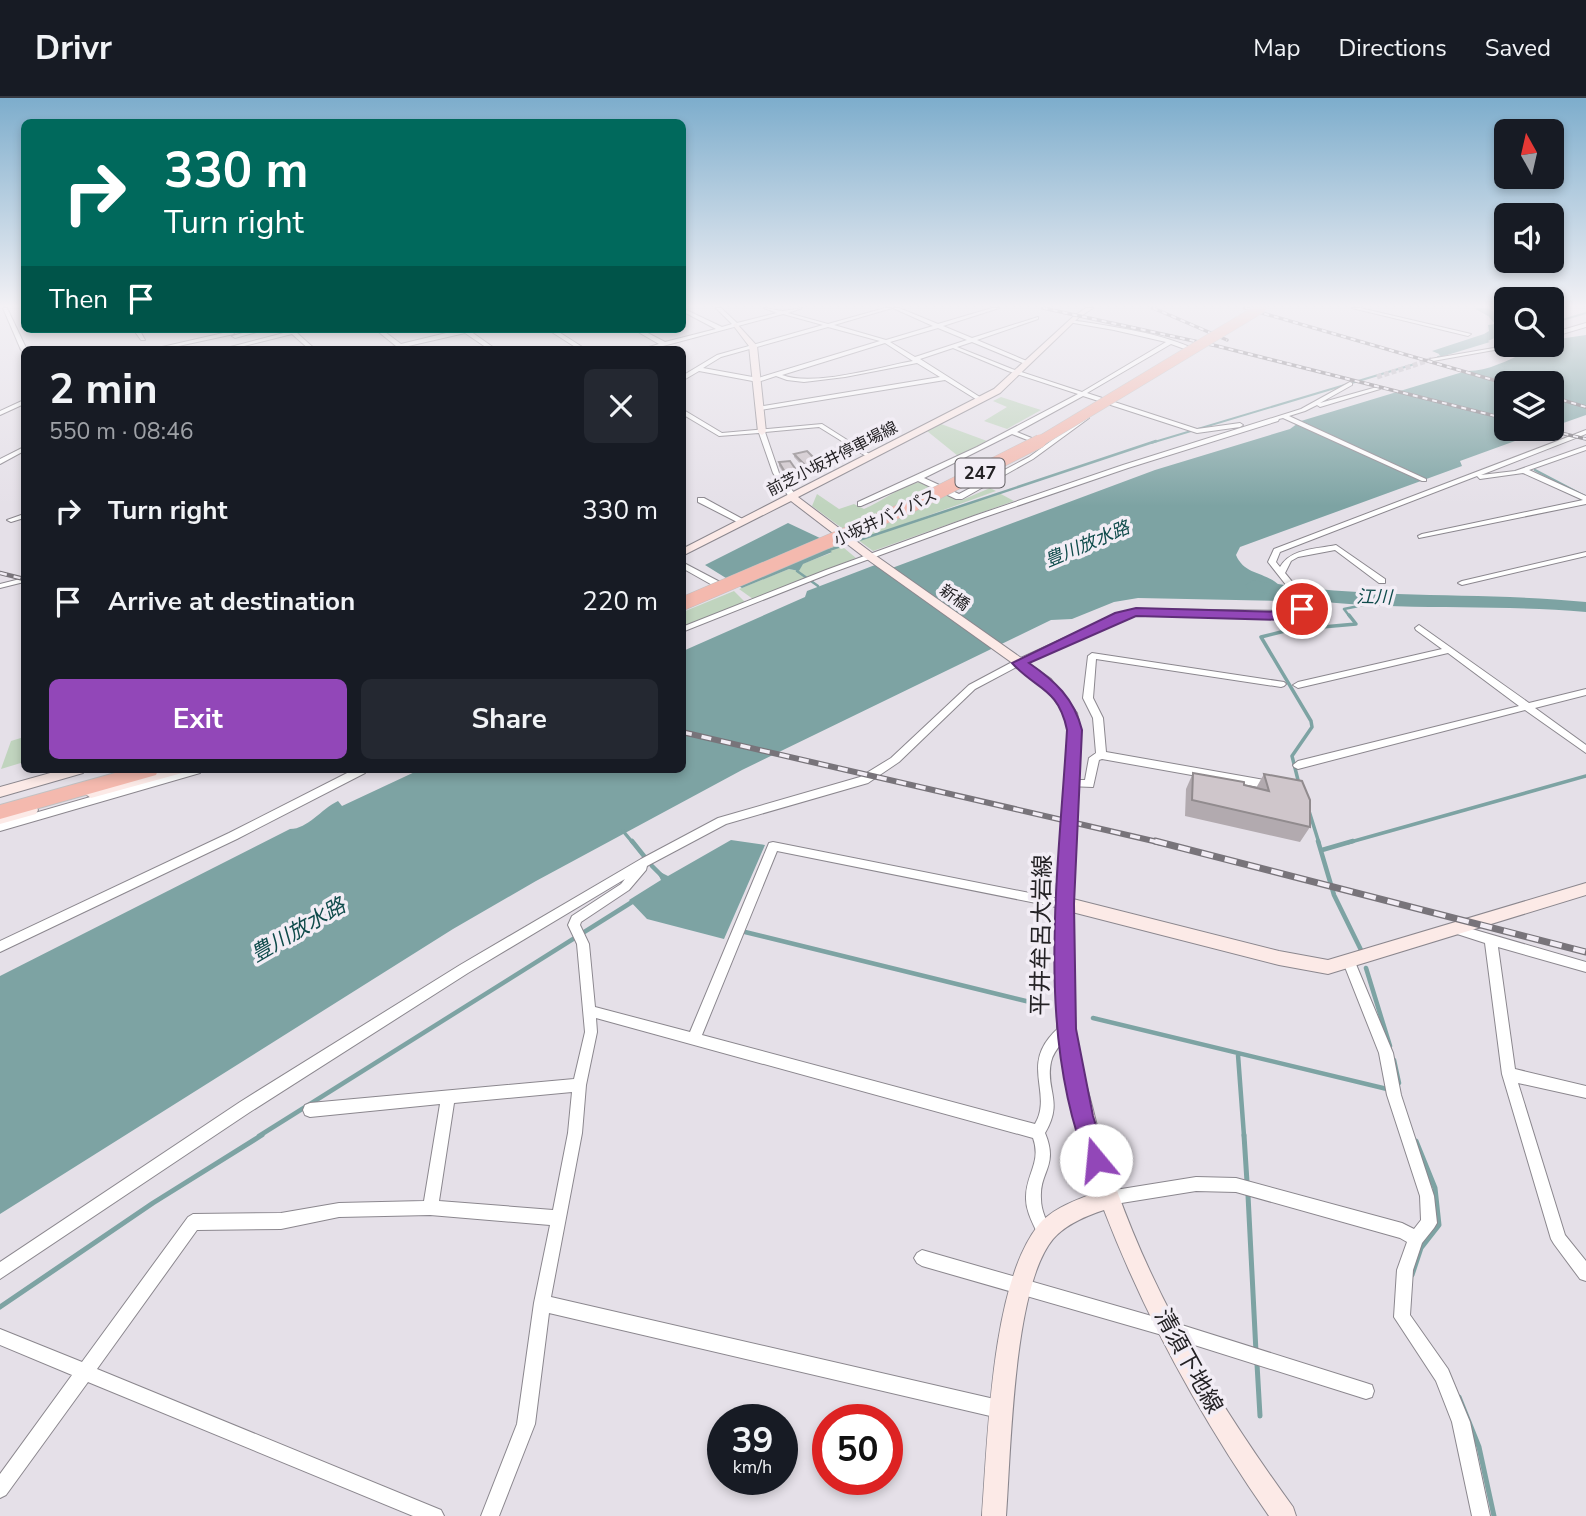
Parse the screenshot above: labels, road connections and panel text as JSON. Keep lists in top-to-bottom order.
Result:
{
  "streets": {
    "highway": ["247", "小坂井バイパス"],
    "main road": [
      "前芝小坂井停車場線",
      "新橋",
      "平井牟呂大岩線",
      "清須下地線"
    ]
  },
  "crossings": [
    ["新橋", "平井牟呂大岩線"],
    ["平井牟呂大岩線", "清須下地線"]
  ],
  "water": ["豊川放水路", "江川"],
  "north": "top",
  "page": {
    "header": "Drivr",
    "nav": ["Map", "Directions", "Saved"],
    "turn": ["330 m", "Turn right"],
    "then": "Then",
    "heading": ["2 min", "550 m · 08:46"],
    "list": [
      {
        "name": "Turn right",
        "value": "330 m"
      },
      {
        "name": "Arrive at destination",
        "value": "220 m"
      }
    ],
    "buttons": ["Exit", "Share"],
    "speed": "39 km/h",
    "limit": "50"
  }
}
